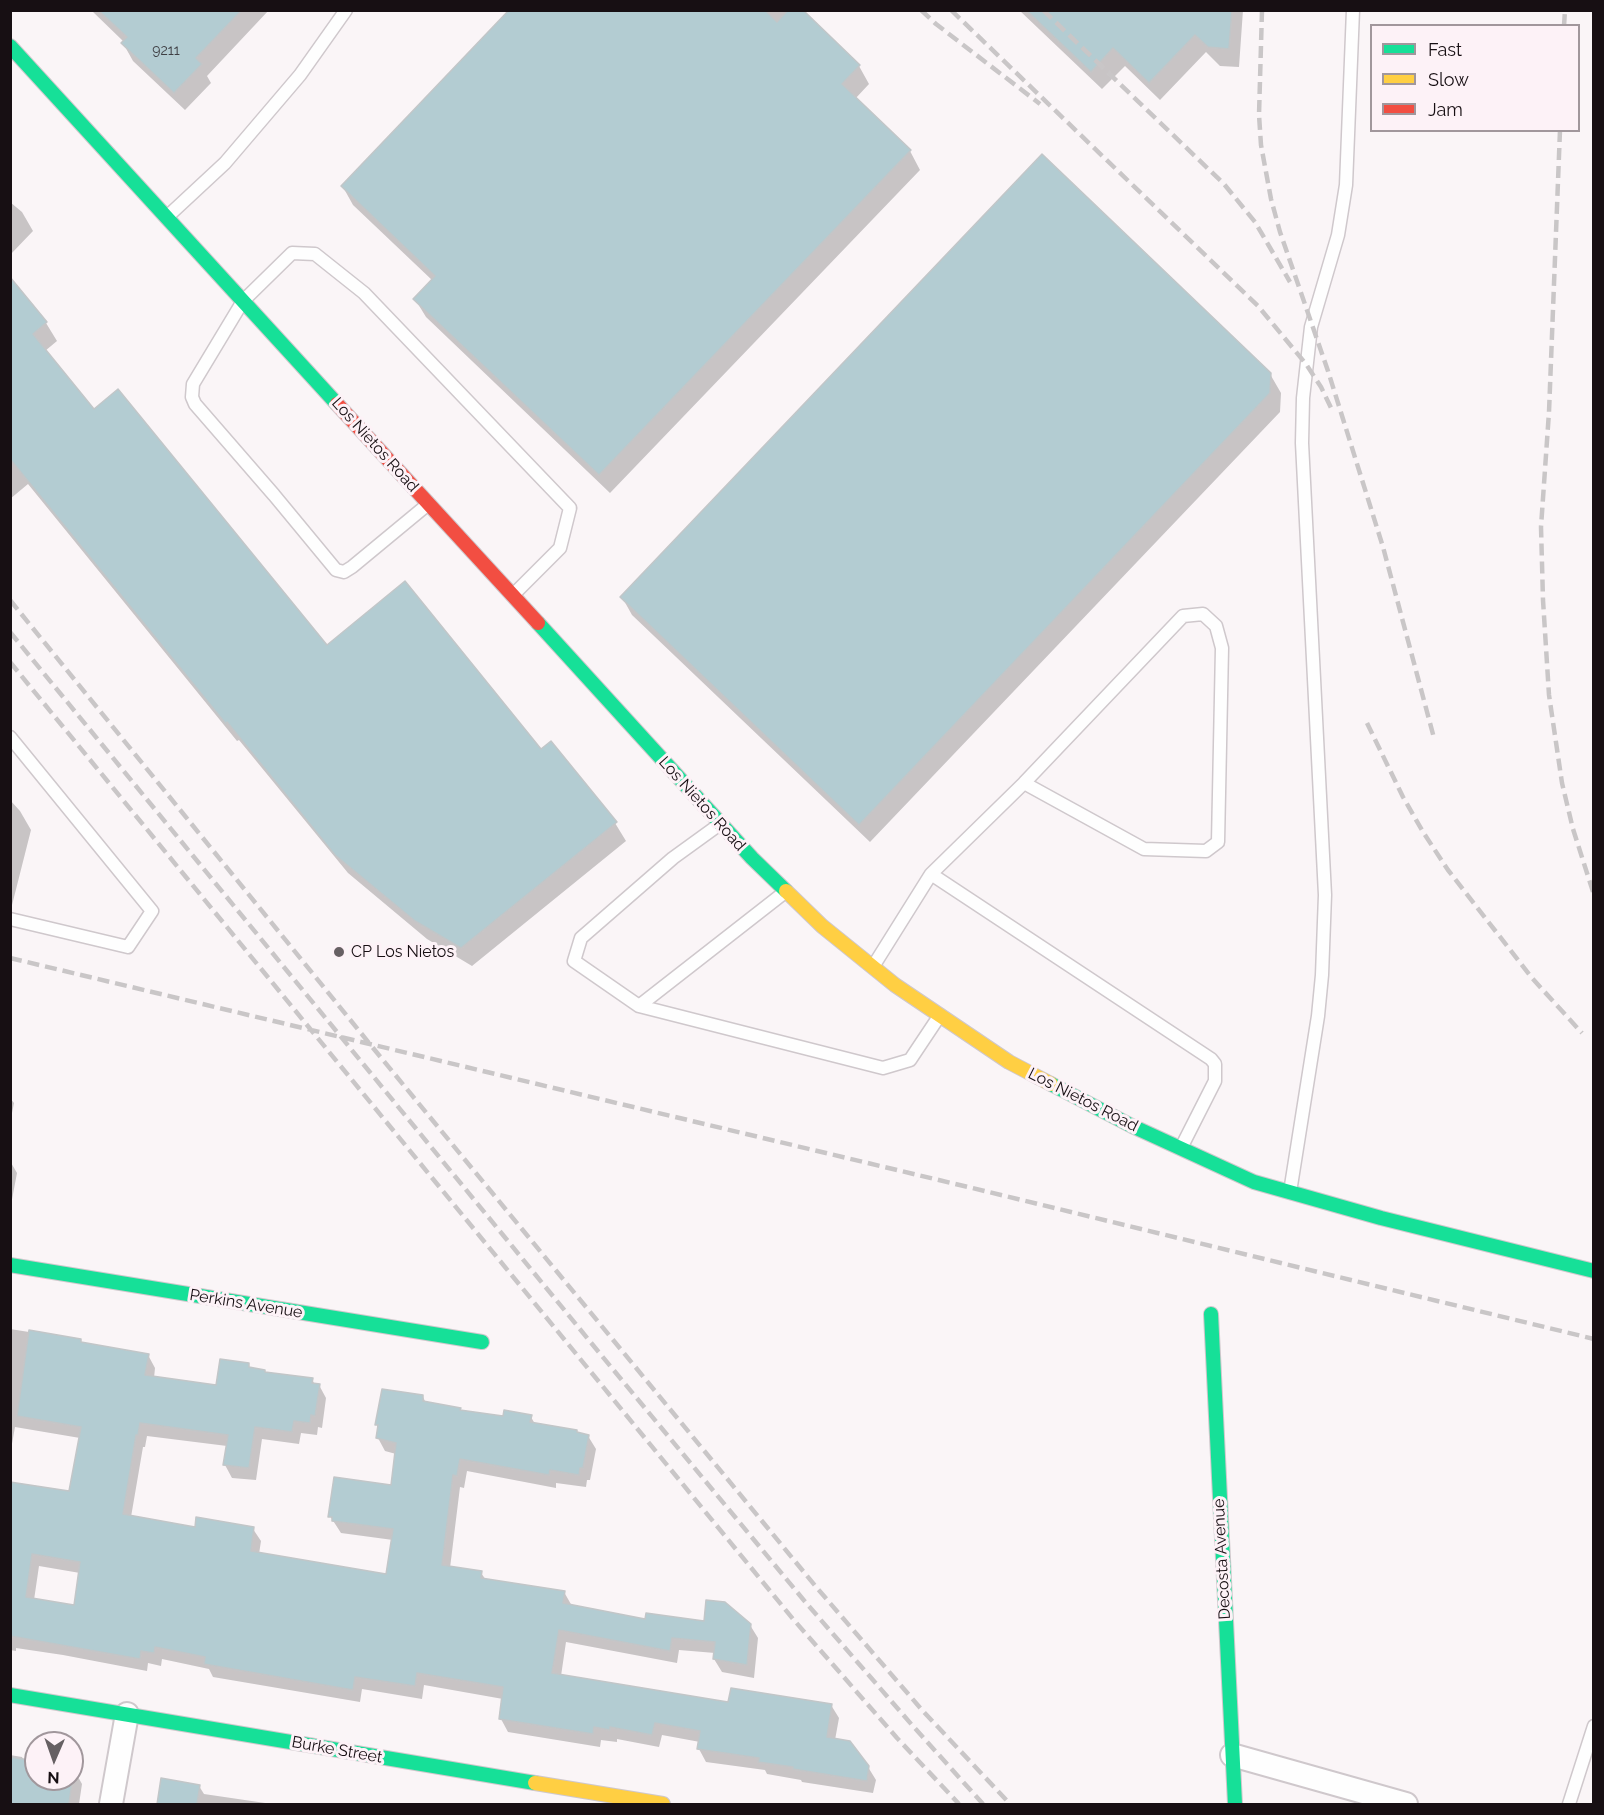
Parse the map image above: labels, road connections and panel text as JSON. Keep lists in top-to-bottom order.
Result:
{
  "streets": {
    "street": [
      "Los Nietos Road",
      "Perkins Avenue",
      "Decosta Avenue",
      "Burke Street"
    ]
  },
  "places": ["CP Los Nietos"],
  "house_numbers": ["9211"],
  "legend": ["Fast", "Slow", "Jam"],
  "north": "bottom"
}
